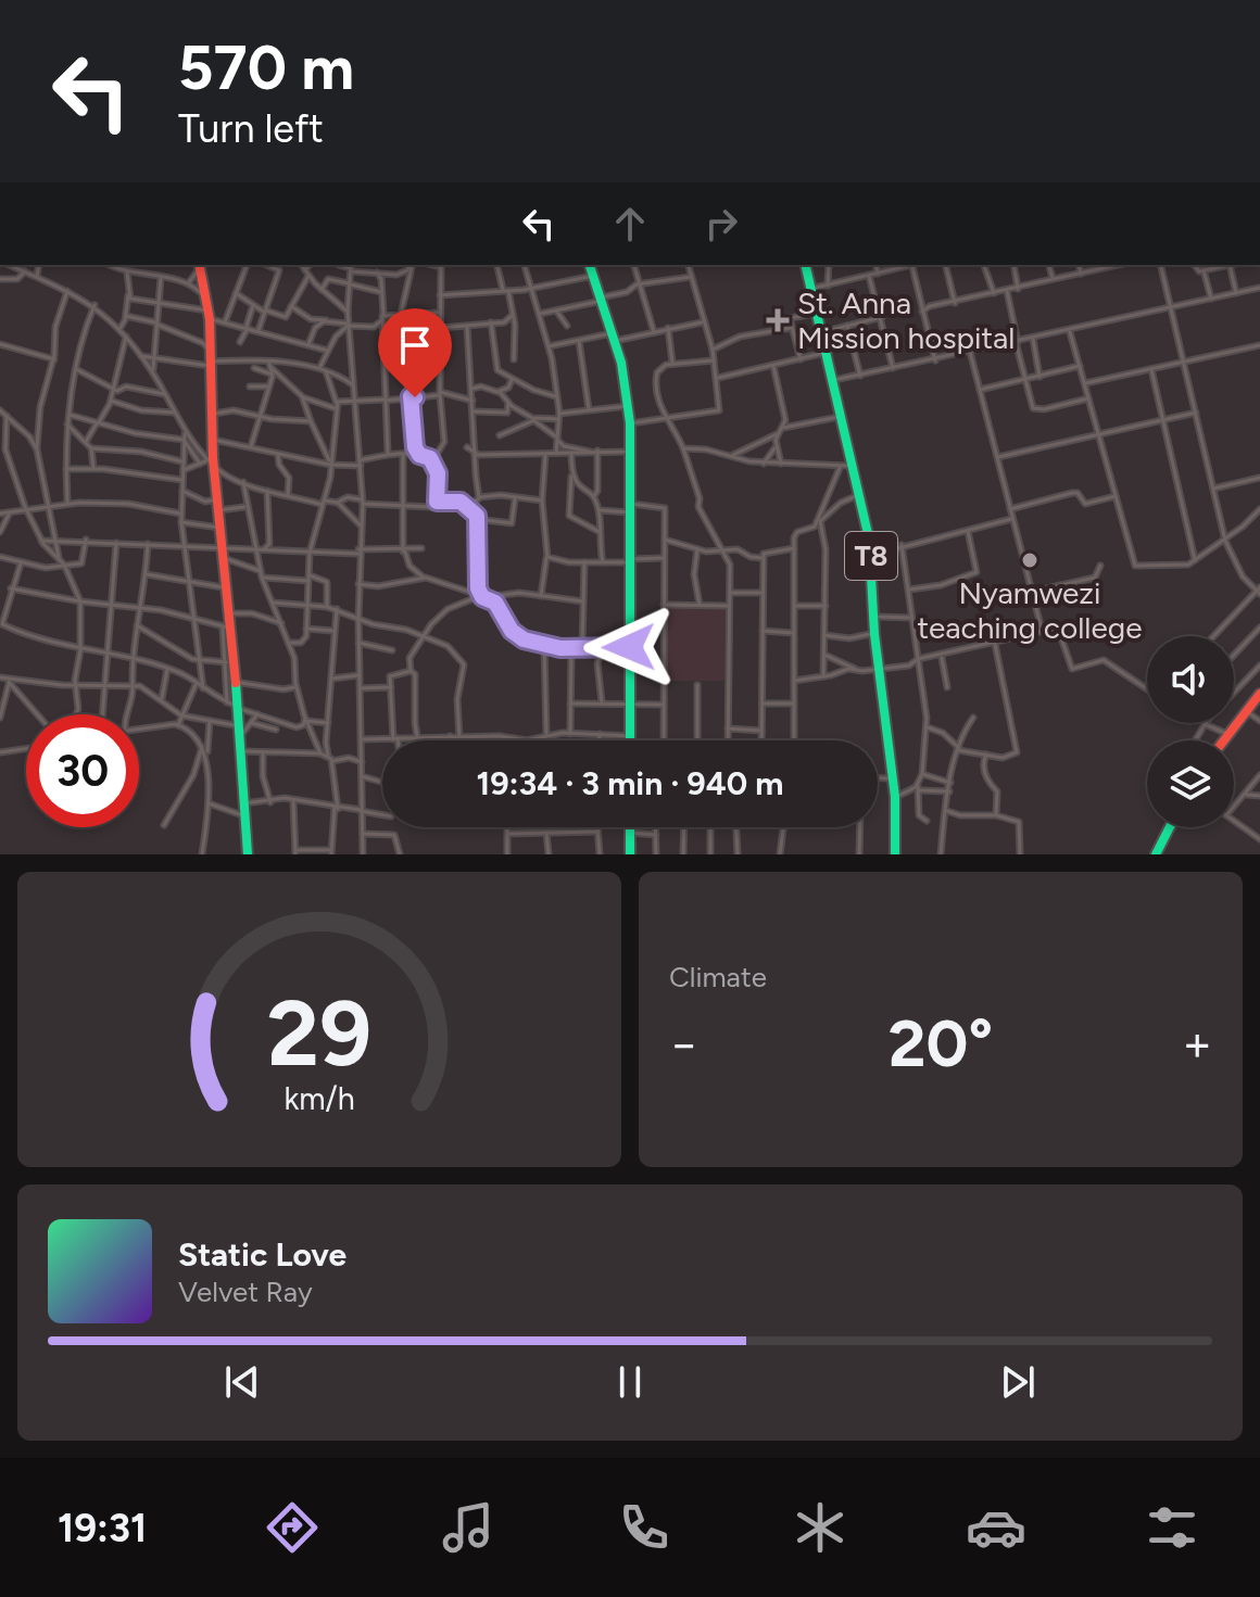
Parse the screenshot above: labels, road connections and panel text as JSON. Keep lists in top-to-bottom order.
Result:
{
  "streets": {
    "main road": ["T8"]
  },
  "places": {
    "health": ["St. Anna Mission hospital"],
    "other": ["Nyamwezi teaching college"]
  },
  "page": {
    "turn": ["570 m", "Turn left"],
    "limit": "30",
    "trip": "19:34 · 3 min · 940 m",
    "tile": "Climate",
    "heat": ["−", "20°", "+"],
    "song": ["Static Love", "Velvet Ray"],
    "tabs": "19:31",
    "gauge": ["29", "km/h"]
  }
}
